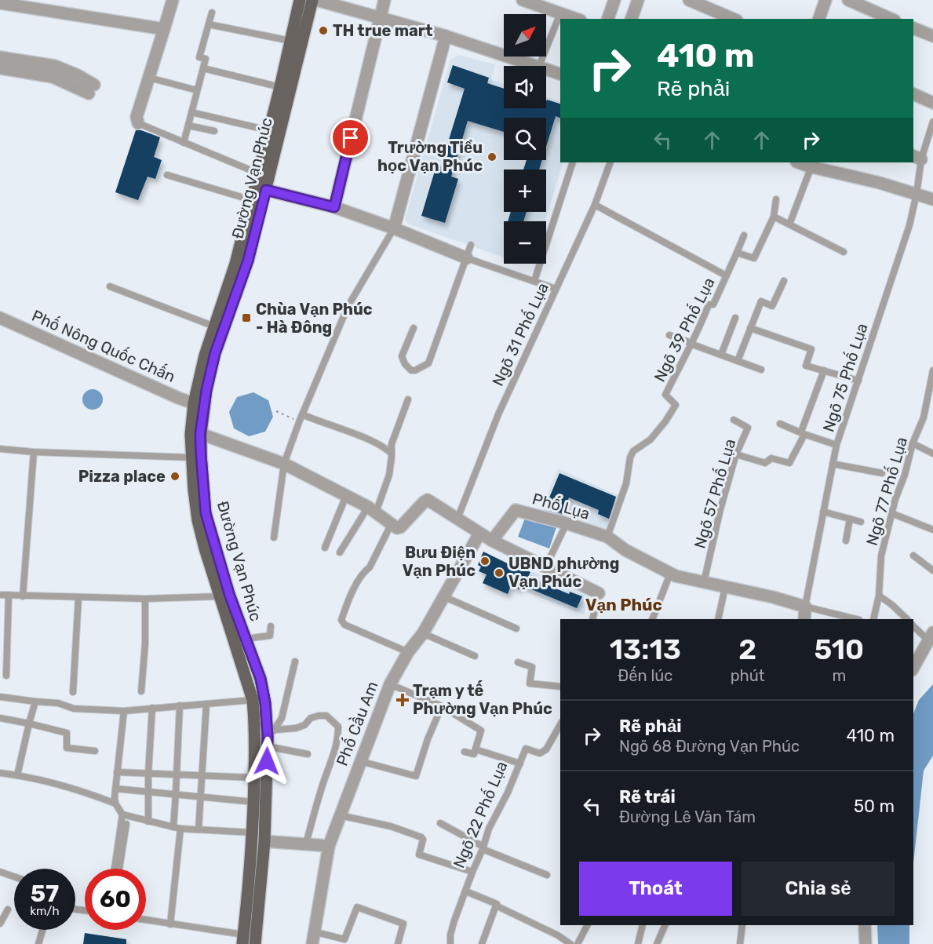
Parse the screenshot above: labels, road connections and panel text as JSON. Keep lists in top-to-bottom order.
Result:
{
  "streets": {
    "main road": ["Đường Vạn Phúc"],
    "street": ["Phố Nông Quốc Chấn", "Phố Lụa", "Phố Cầu Am"],
    "lane": [
      "Ngõ 39 Phố Lụa",
      "Ngõ 31 Phố Lụa",
      "Ngõ 75 Phố Lụa",
      "Ngõ 77 Phố Lụa",
      "Ngõ 57 Phố Lụa",
      "Ngõ 22 Phố Lụa"
    ]
  },
  "crossings": [
    ["Đường Vạn Phúc", "Phố Nông Quốc Chấn"],
    ["Ngõ 39 Phố Lụa", "Phố Lụa"],
    ["Ngõ 75 Phố Lụa", "Phố Lụa"],
    ["Ngõ 57 Phố Lụa", "Phố Lụa"]
  ],
  "districts": ["Vạn Phúc"],
  "places": {
    "other": [
      "TH true mart",
      "Trường Tiểu học Vạn Phúc",
      "Pizza place",
      "Bưu Điện Vạn Phúc",
      "UBND phường Vạn Phúc"
    ],
    "transit": ["Chùa Vạn Phúc - Hà Đông"],
    "health": ["Trạm y tế Phường Vạn Phúc"]
  },
  "north": "top right",
  "page": {
    "map_buttons": ["+", "−"],
    "turn": ["410 m", "Rẽ phải"],
    "eta": [
      "13:13",
      "Đến lúc",
      "2",
      "phút",
      "510",
      "m"
    ],
    "list": [
      {
        "name": "Rẽ phải",
        "note": "Ngõ 68 Đường Vạn Phúc",
        "value": "410 m"
      },
      {
        "name": "Rẽ trái",
        "note": "Đường Lê Văn Tám",
        "value": "50 m"
      }
    ],
    "buttons": ["Thoát", "Chia sẻ"],
    "speed": "57 km/h",
    "limit": "60"
  }
}
